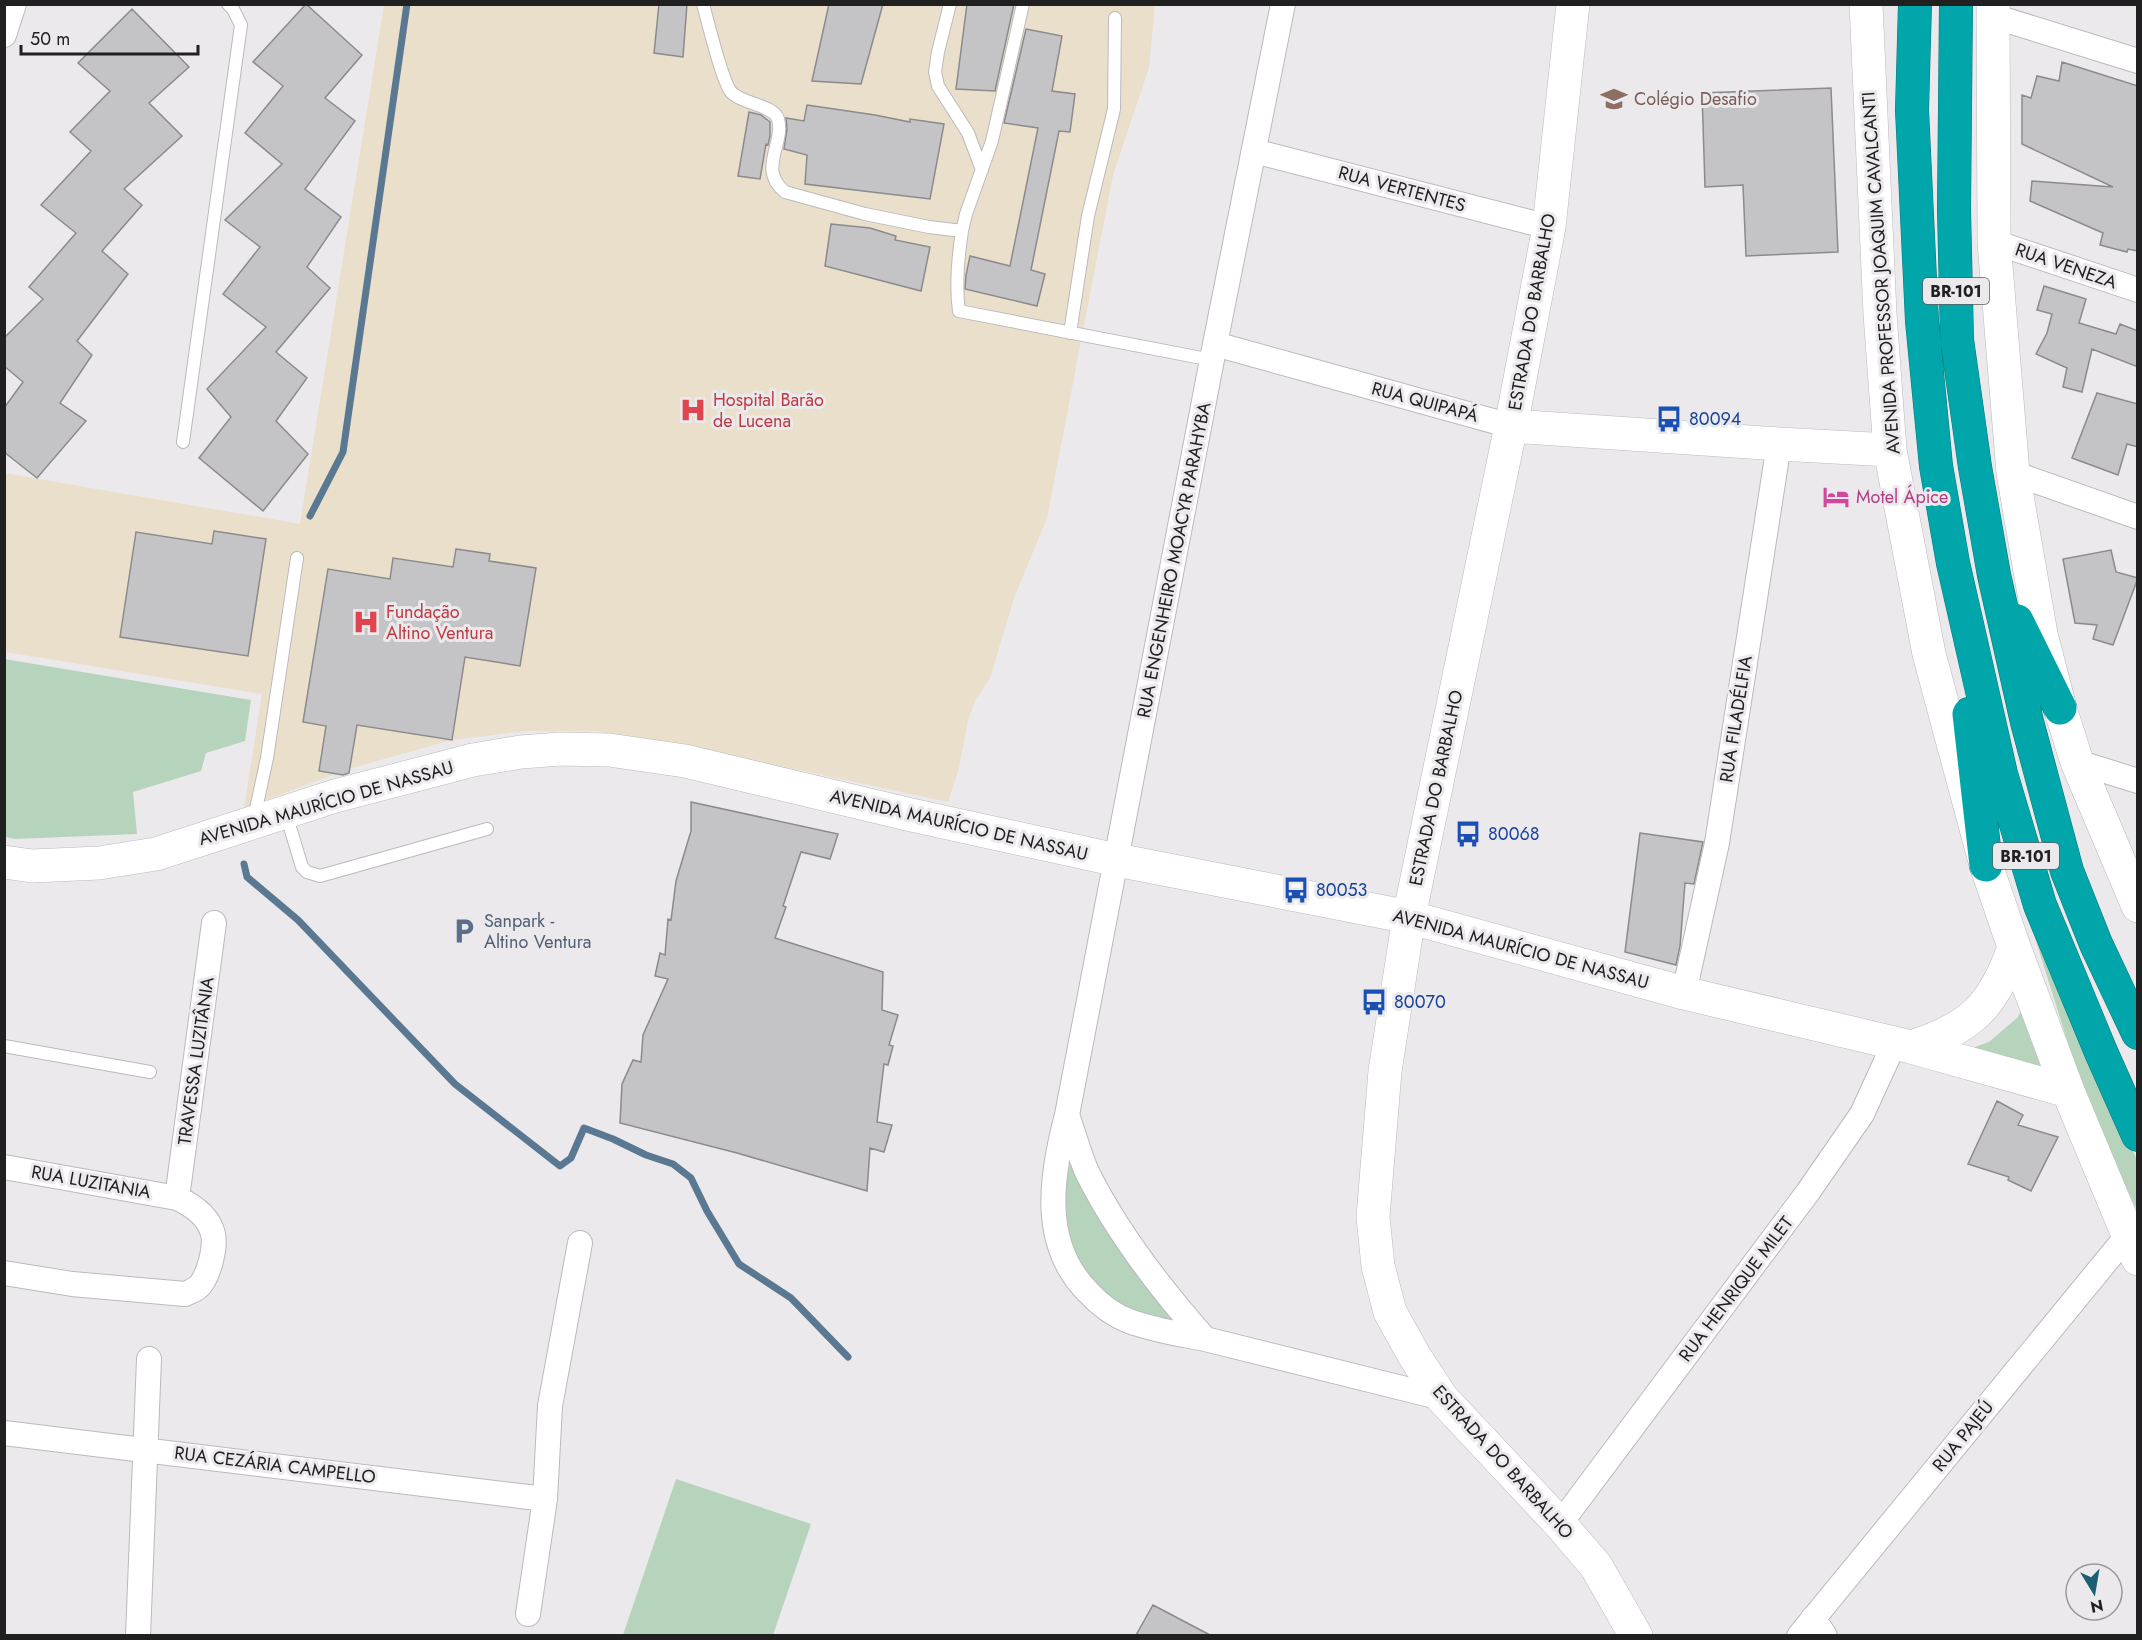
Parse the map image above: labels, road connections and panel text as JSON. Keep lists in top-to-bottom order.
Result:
{
  "streets": {
    "highway": ["BR-101"],
    "main road": [
      "AVENIDA PROFESSOR JOAQUIM CAVALCANTI",
      "ESTRADA DO BARBALHO",
      "RUA QUIPAPÁ",
      "AVENIDA MAURÍCIO DE NASSAU"
    ],
    "street": [
      "RUA VERTENTES",
      "RUA VENEZA",
      "RUA ENGENHEIRO MOACYR PARAHYBA",
      "RUA FILADÉLFIA",
      "TRAVESSA LUZITÂNIA",
      "RUA LUZITANIA",
      "RUA HENRIQUE MILET",
      "RUA PAJEÚ",
      "RUA CEZÁRIA CAMPELLO"
    ]
  },
  "crossings": [
    ["RUA VERTENTES", "ESTRADA DO BARBALHO"],
    ["RUA VERTENTES", "RUA ENGENHEIRO MOACYR PARAHYBA"],
    ["AVENIDA PROFESSOR JOAQUIM CAVALCANTI", "RUA QUIPAPÁ"],
    ["AVENIDA PROFESSOR JOAQUIM CAVALCANTI", "AVENIDA MAURÍCIO DE NASSAU"],
    ["AVENIDA PROFESSOR JOAQUIM CAVALCANTI", "RUA PAJEÚ"],
    ["ESTRADA DO BARBALHO", "RUA QUIPAPÁ"],
    ["ESTRADA DO BARBALHO", "RUA ENGENHEIRO MOACYR PARAHYBA"],
    ["ESTRADA DO BARBALHO", "AVENIDA MAURÍCIO DE NASSAU"],
    ["ESTRADA DO BARBALHO", "RUA HENRIQUE MILET"],
    ["RUA QUIPAPÁ", "RUA ENGENHEIRO MOACYR PARAHYBA"],
    ["RUA QUIPAPÁ", "RUA FILADÉLFIA"],
    ["RUA ENGENHEIRO MOACYR PARAHYBA", "AVENIDA MAURÍCIO DE NASSAU"],
    ["RUA FILADÉLFIA", "AVENIDA MAURÍCIO DE NASSAU"],
    ["AVENIDA MAURÍCIO DE NASSAU", "RUA HENRIQUE MILET"],
    ["TRAVESSA LUZITÂNIA", "RUA LUZITANIA"]
  ],
  "places": {
    "school or university": ["Colégio Desafio"],
    "hospital": ["Hospital Barão de Lucena", "Fundação Altino Ventura"],
    "bus stop": [
      "80094",
      "80068",
      "80053",
      "80070"
    ],
    "hotel": ["Motel Ápice"],
    "parking": ["Sanpark - Altino Ventura"]
  },
  "scale_bar": "50 m",
  "north": "bottom"
}
